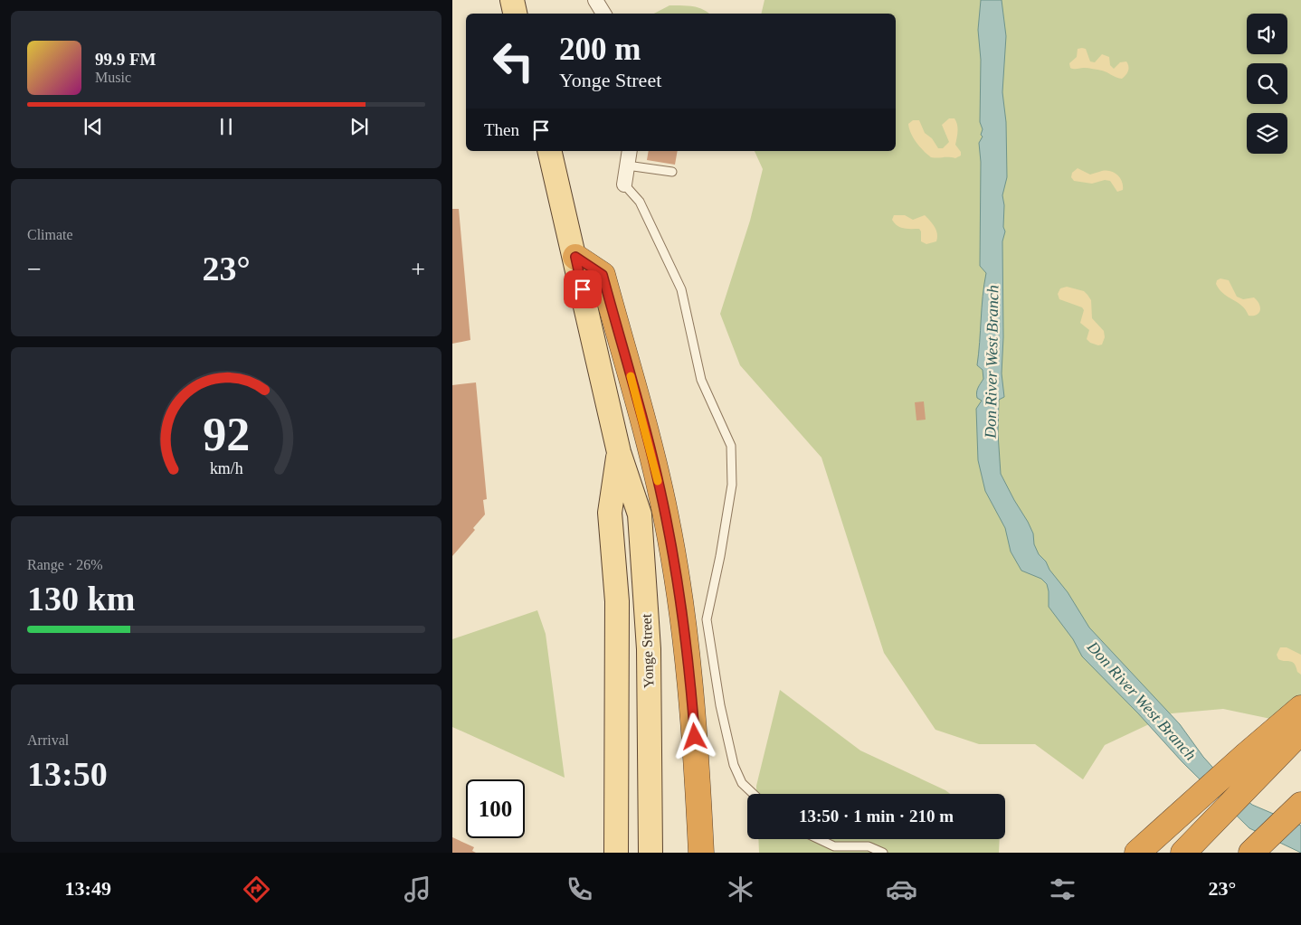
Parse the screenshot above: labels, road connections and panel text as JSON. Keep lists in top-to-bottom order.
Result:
{
  "streets": {
    "main road": ["Yonge Street"]
  },
  "water": ["Don River West Branch"],
  "page": {
    "turn": ["200 m", "Yonge Street"],
    "song": ["99.9 FM", "Music"],
    "then": "Then",
    "tile": [
      "Climate",
      ["Range · 26%", "130 km"],
      ["Arrival", "13:50"]
    ],
    "heat": ["−", "23°", "+"],
    "limit": "100",
    "trip": "13:50 · 1 min · 210 m",
    "tabs": ["13:49", "23°"],
    "gauge": ["92", "km/h"]
  }
}
